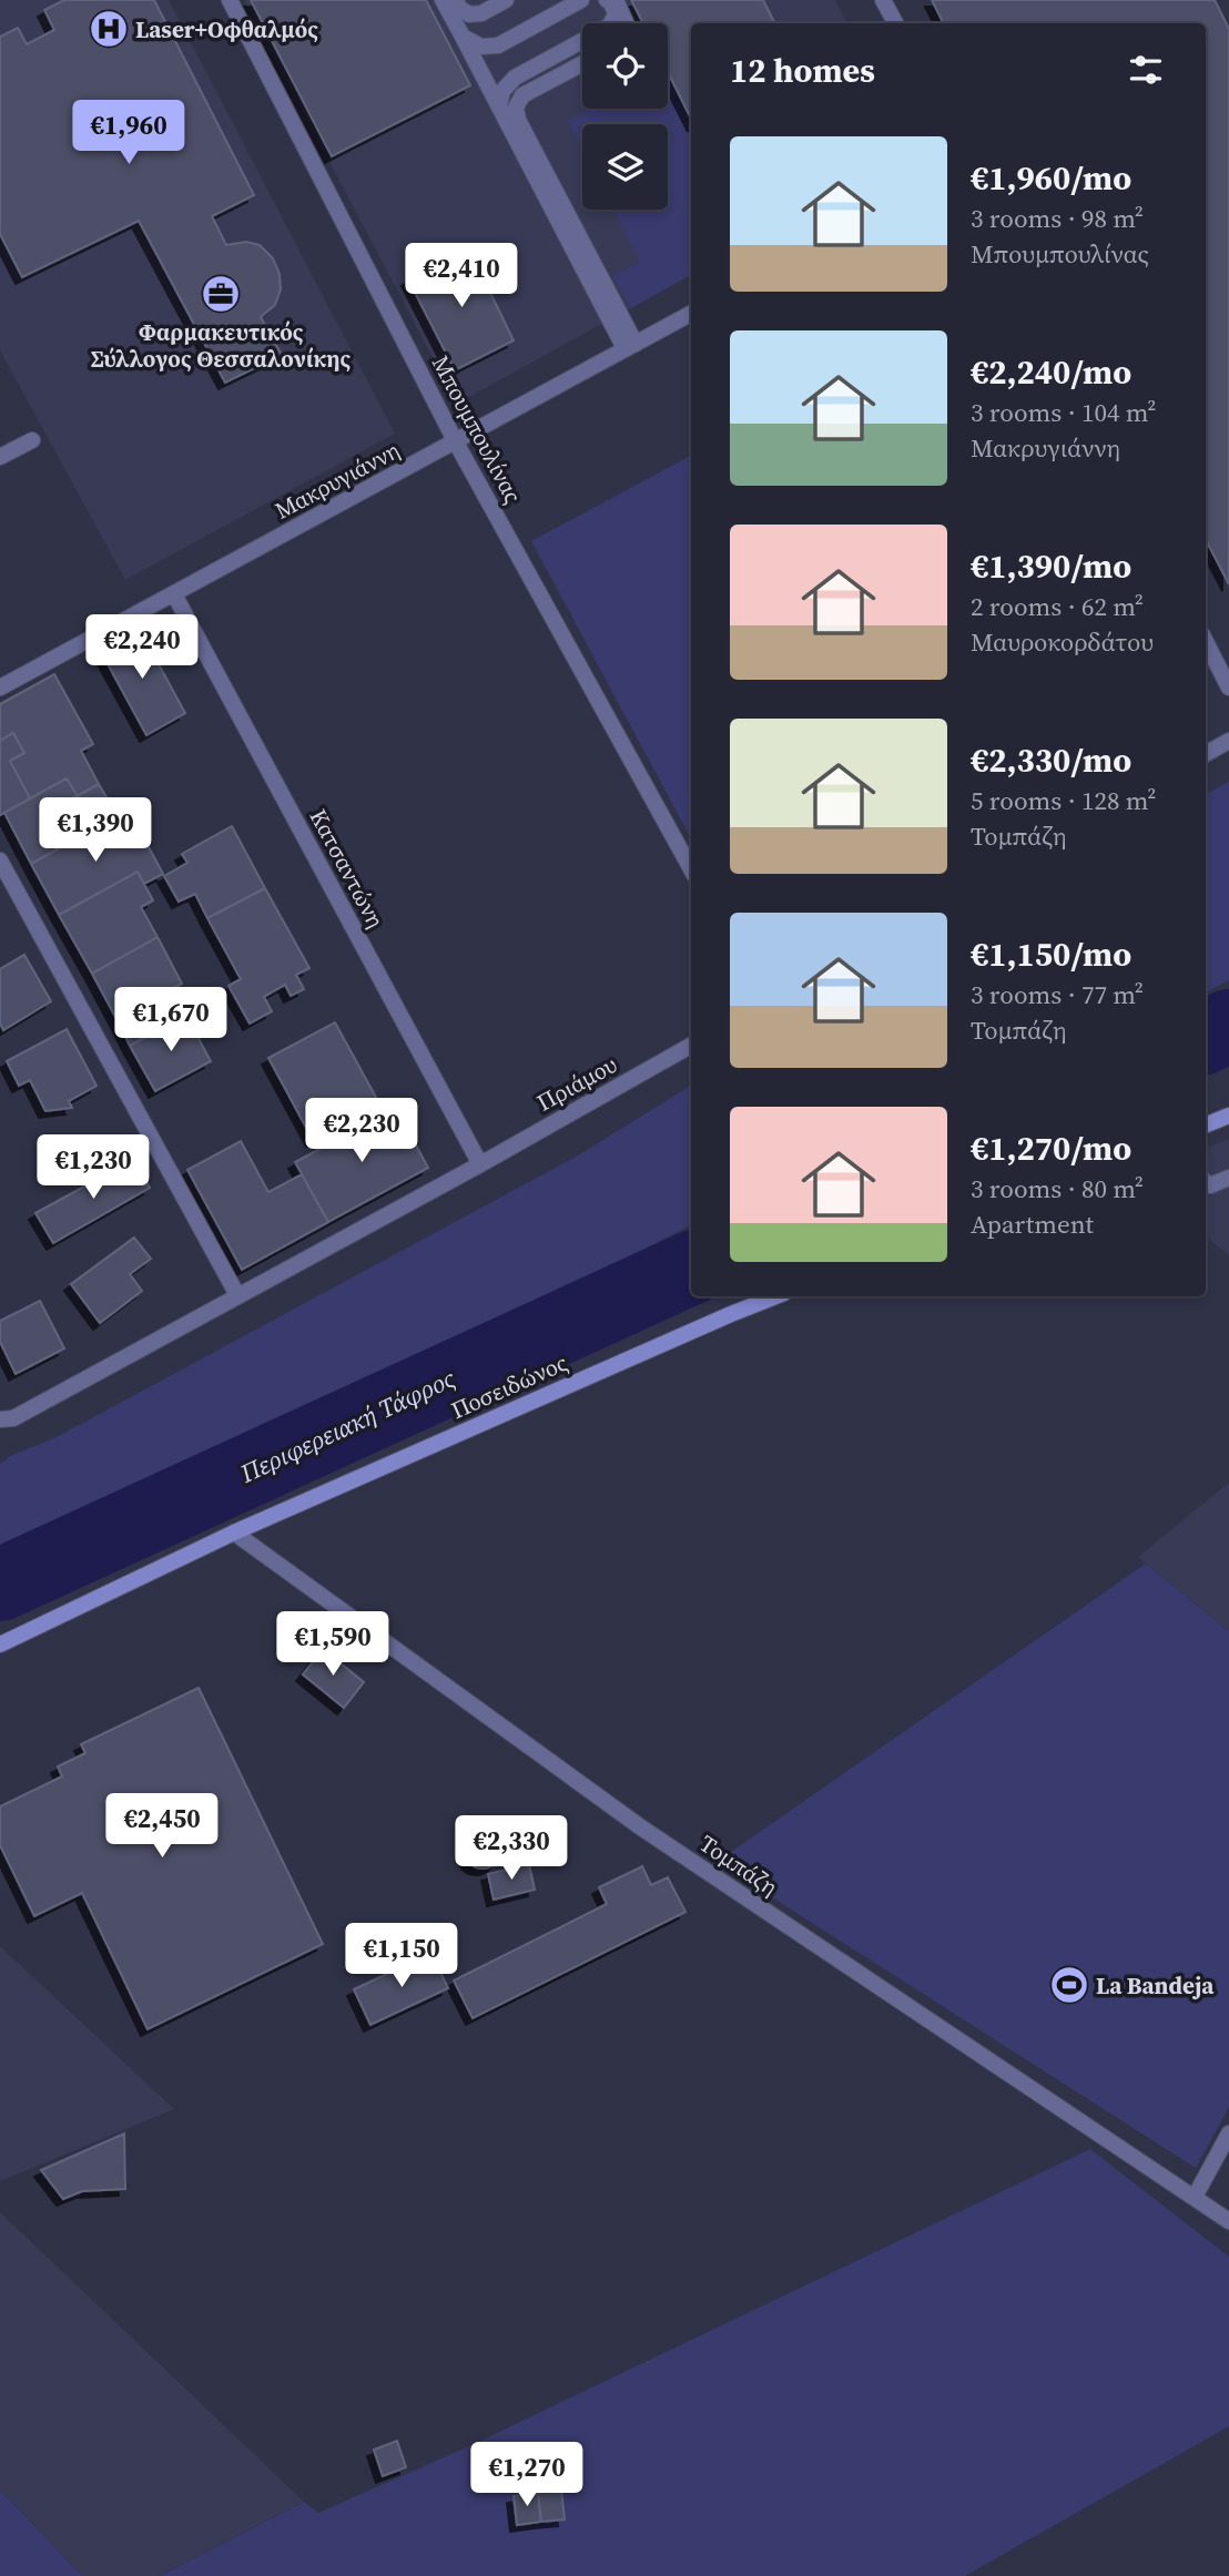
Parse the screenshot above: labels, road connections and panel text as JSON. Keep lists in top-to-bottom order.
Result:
{
  "streets": {
    "street": [
      "Μπουμπουλίνας",
      "Μακρυγιάννη",
      "Κατσαντώνη",
      "Πριάμου",
      "Ποσειδώνος",
      "Τομπάζη"
    ]
  },
  "crossings": [
    ["Μπουμπουλίνας", "Μακρυγιάννη"],
    ["Μακρυγιάννη", "Κατσαντώνη"],
    ["Κατσαντώνη", "Πριάμου"],
    ["Ποσειδώνος", "Τομπάζη"]
  ],
  "water": ["Περιφερειακή Τάφρος"],
  "places": {
    "hospital": ["Laser+Οφθαλμός"],
    "office": ["Φαρμακευτικός Σύλλογος Θεσσαλονίκης"],
    "sports": ["La Bandeja"]
  },
  "page": {
    "heading": "12 homes",
    "price": [
      "€1,960",
      "€2,410",
      "€2,240",
      "€1,390",
      "€1,670",
      "€2,230",
      "€1,230",
      "€1,590",
      "€2,450",
      "€2,330",
      "€1,150",
      "€1,270"
    ],
    "list": [
      {
        "name": "€1,960/mo",
        "note": "3 rooms · 98 m² · Μπουμπουλίνας"
      },
      {
        "name": "€2,240/mo",
        "note": "3 rooms · 104 m² · Μακρυγιάννη"
      },
      {
        "name": "€1,390/mo",
        "note": "2 rooms · 62 m² · Μαυροκορδάτου"
      },
      {
        "name": "€2,330/mo",
        "note": "5 rooms · 128 m² · Τομπάζη"
      },
      {
        "name": "€1,150/mo",
        "note": "3 rooms · 77 m² · Τομπάζη"
      },
      {
        "name": "€1,270/mo",
        "note": "3 rooms · 80 m² · Apartment"
      }
    ]
  }
}
